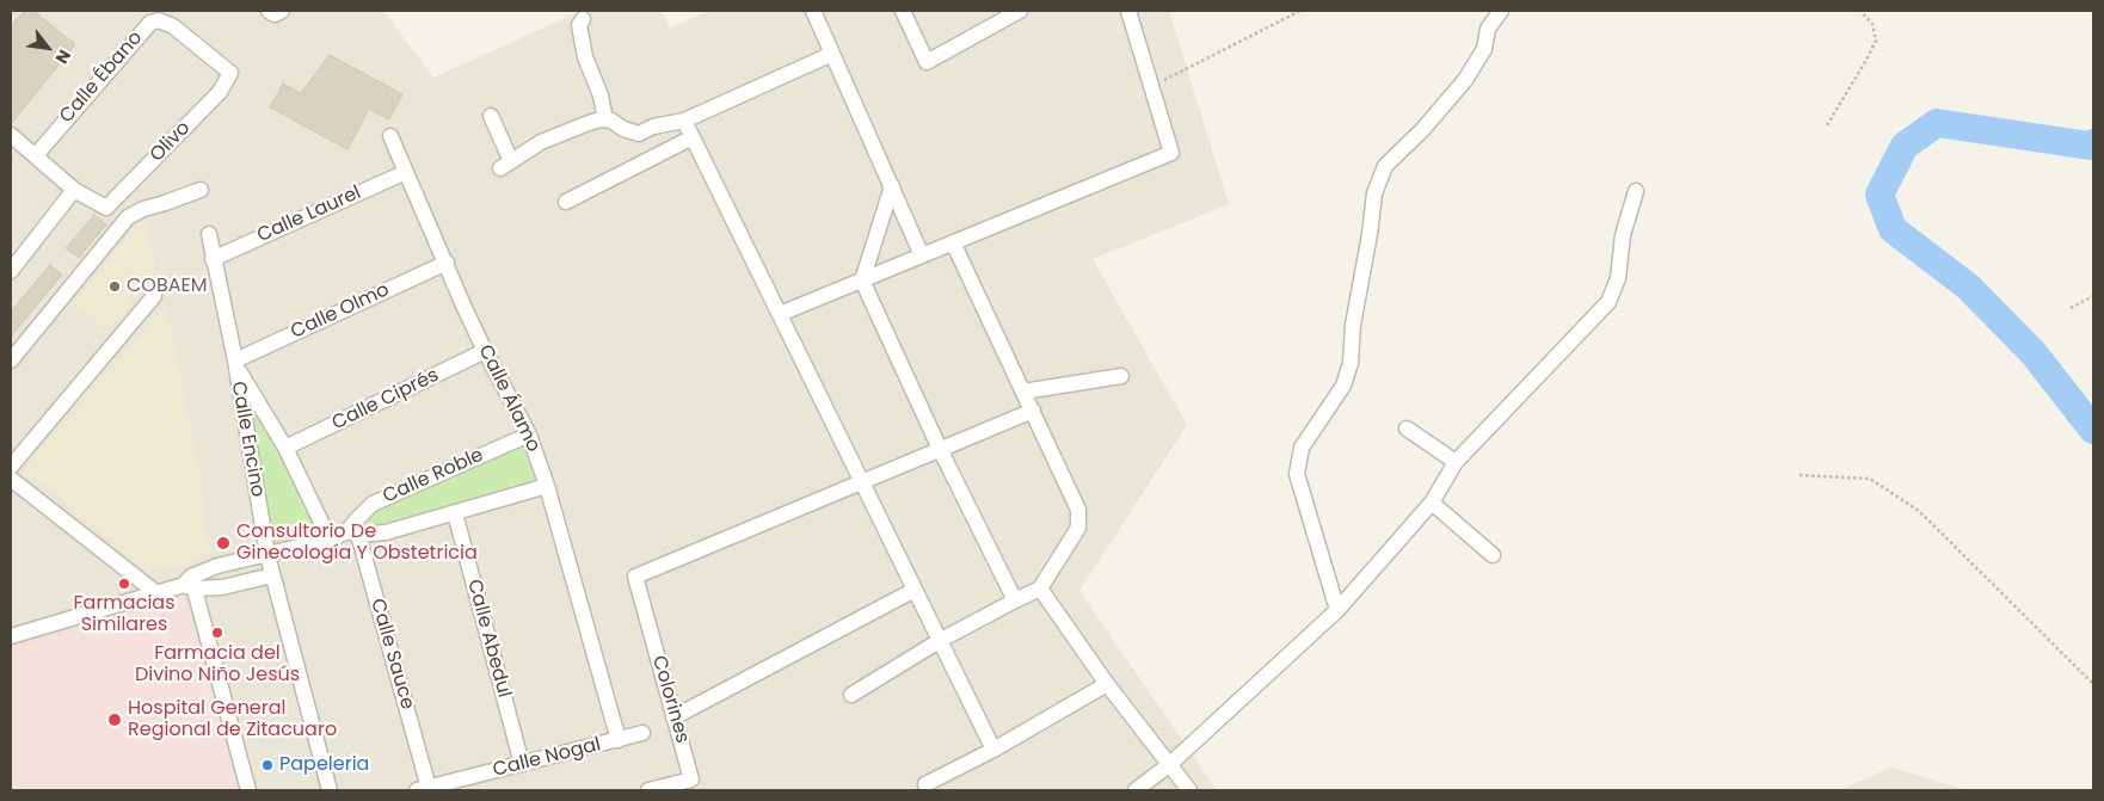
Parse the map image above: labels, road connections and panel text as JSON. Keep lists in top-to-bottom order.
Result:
{
  "streets": {
    "street": [
      "Calle Ébano",
      "Olivo",
      "Calle Laurel",
      "Calle Olmo",
      "Calle Álamo",
      "Calle Ciprés",
      "Calle Encino",
      "Calle Roble",
      "Calle Abedul",
      "Calle Sauce",
      "Colorines",
      "Calle Nogal"
    ]
  },
  "crossings": [
    ["Calle Ébano", "Olivo"],
    ["Calle Laurel", "Calle Álamo"],
    ["Calle Laurel", "Calle Encino"],
    ["Calle Olmo", "Calle Álamo"],
    ["Calle Olmo", "Calle Encino"],
    ["Calle Álamo", "Calle Ciprés"],
    ["Calle Álamo", "Calle Roble"],
    ["Calle Álamo", "Calle Nogal"],
    ["Calle Ciprés", "Calle Encino"],
    ["Calle Encino", "Calle Roble"],
    ["Calle Roble", "Calle Abedul"],
    ["Calle Roble", "Calle Sauce"],
    ["Calle Abedul", "Calle Nogal"],
    ["Calle Sauce", "Calle Nogal"]
  ],
  "places": [
    "COBAEM",
    "Consultorio De Ginecología Y Obstetricia",
    "Farmacias Similares",
    "Farmacia del Divino Niño Jesús",
    "Hospital General Regional de Zitacuaro",
    "Papeleria"
  ],
  "north": "bottom right"
}
